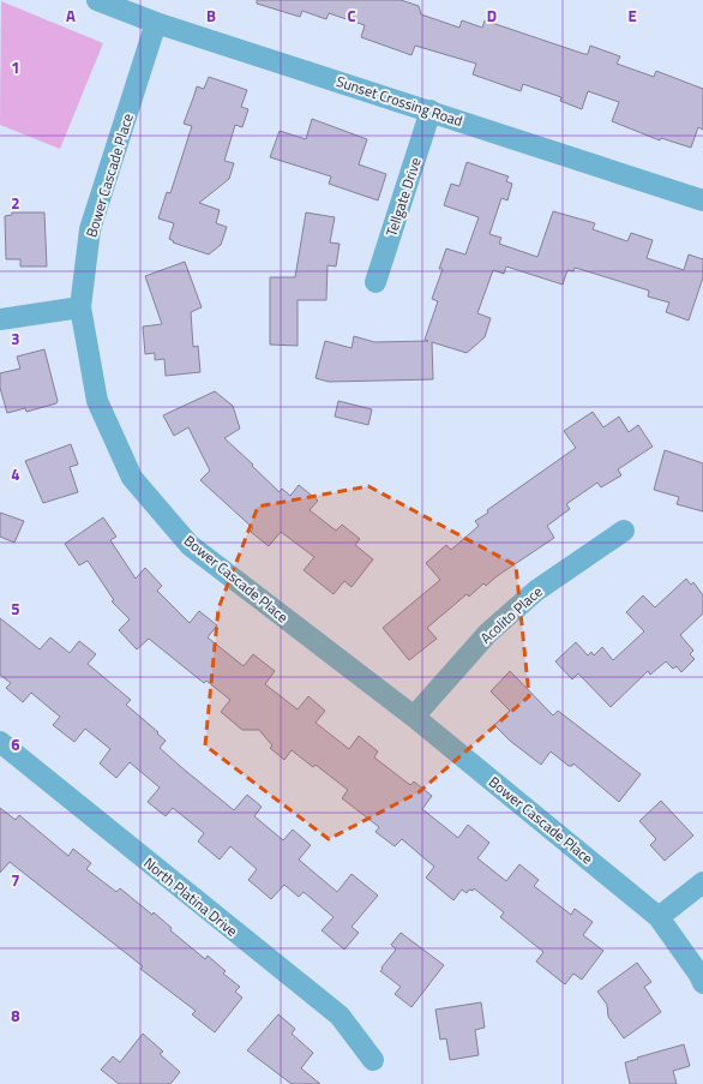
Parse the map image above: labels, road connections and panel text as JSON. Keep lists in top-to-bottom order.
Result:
{
  "streets": {
    "street": [
      "Sunset Crossing Road",
      "Bower Cascade Place",
      "Tellgate Drive",
      "Acolito Place",
      "North Platina Drive"
    ]
  },
  "crossings": [
    ["Sunset Crossing Road", "Bower Cascade Place"],
    ["Sunset Crossing Road", "Tellgate Drive"],
    ["Bower Cascade Place", "Acolito Place"]
  ],
  "grid": {
    "columns": [
      "A",
      "B",
      "C",
      "D",
      "E"
    ],
    "rows": [
      "1",
      "2",
      "3",
      "4",
      "5",
      "6",
      "7",
      "8"
    ]
  }
}
